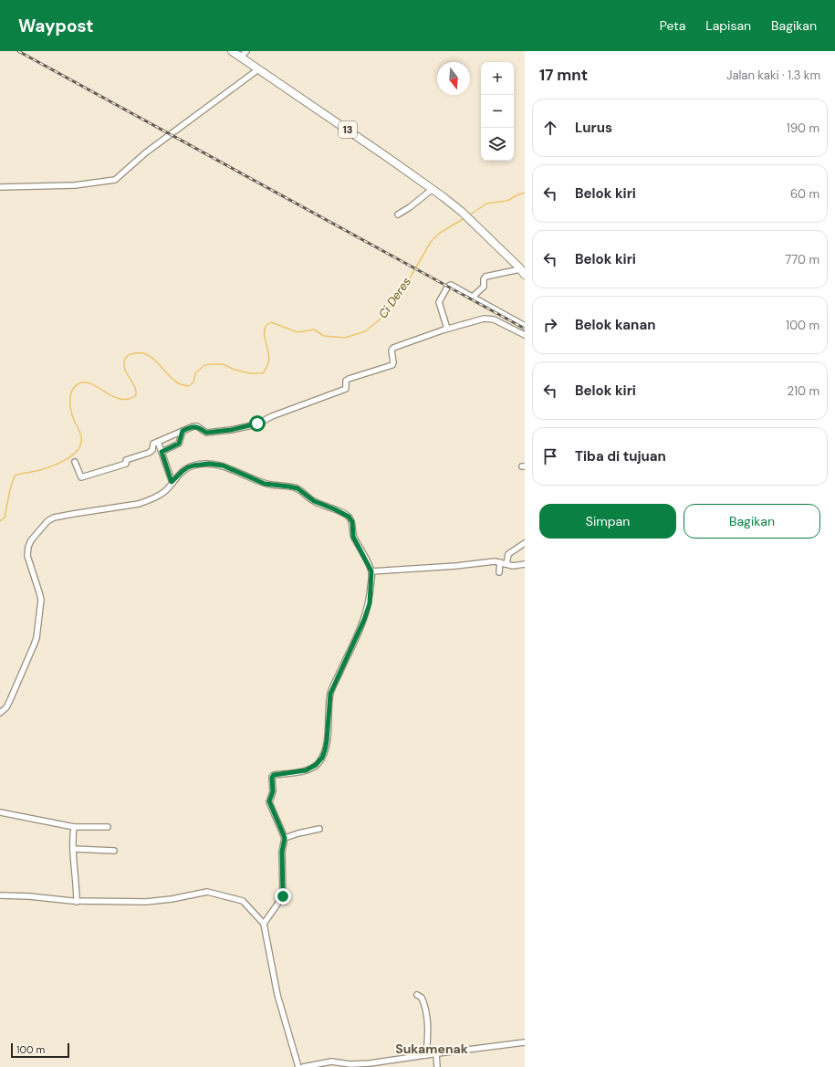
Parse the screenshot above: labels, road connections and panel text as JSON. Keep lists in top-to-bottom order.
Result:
{
  "streets": {
    "highway": ["13"]
  },
  "districts": ["Sukamenak"],
  "water": ["Ci Deres"],
  "scale_bar": "100 m",
  "north": "bottom",
  "page": {
    "header": "Waypost",
    "nav": ["Peta", "Lapisan", "Bagikan"],
    "heading": ["17 mnt", "Jalan kaki · 1.3 km"],
    "map_buttons": ["+", "−"],
    "list": [
      ["Lurus", "190 m"],
      ["Belok kiri", "60 m"],
      ["Belok kiri", "770 m"],
      ["Belok kanan", "100 m"],
      ["Belok kiri", "210 m"],
      "Tiba di tujuan"
    ],
    "buttons": ["Simpan", "Bagikan"],
    "scale": "100 m"
  }
}
